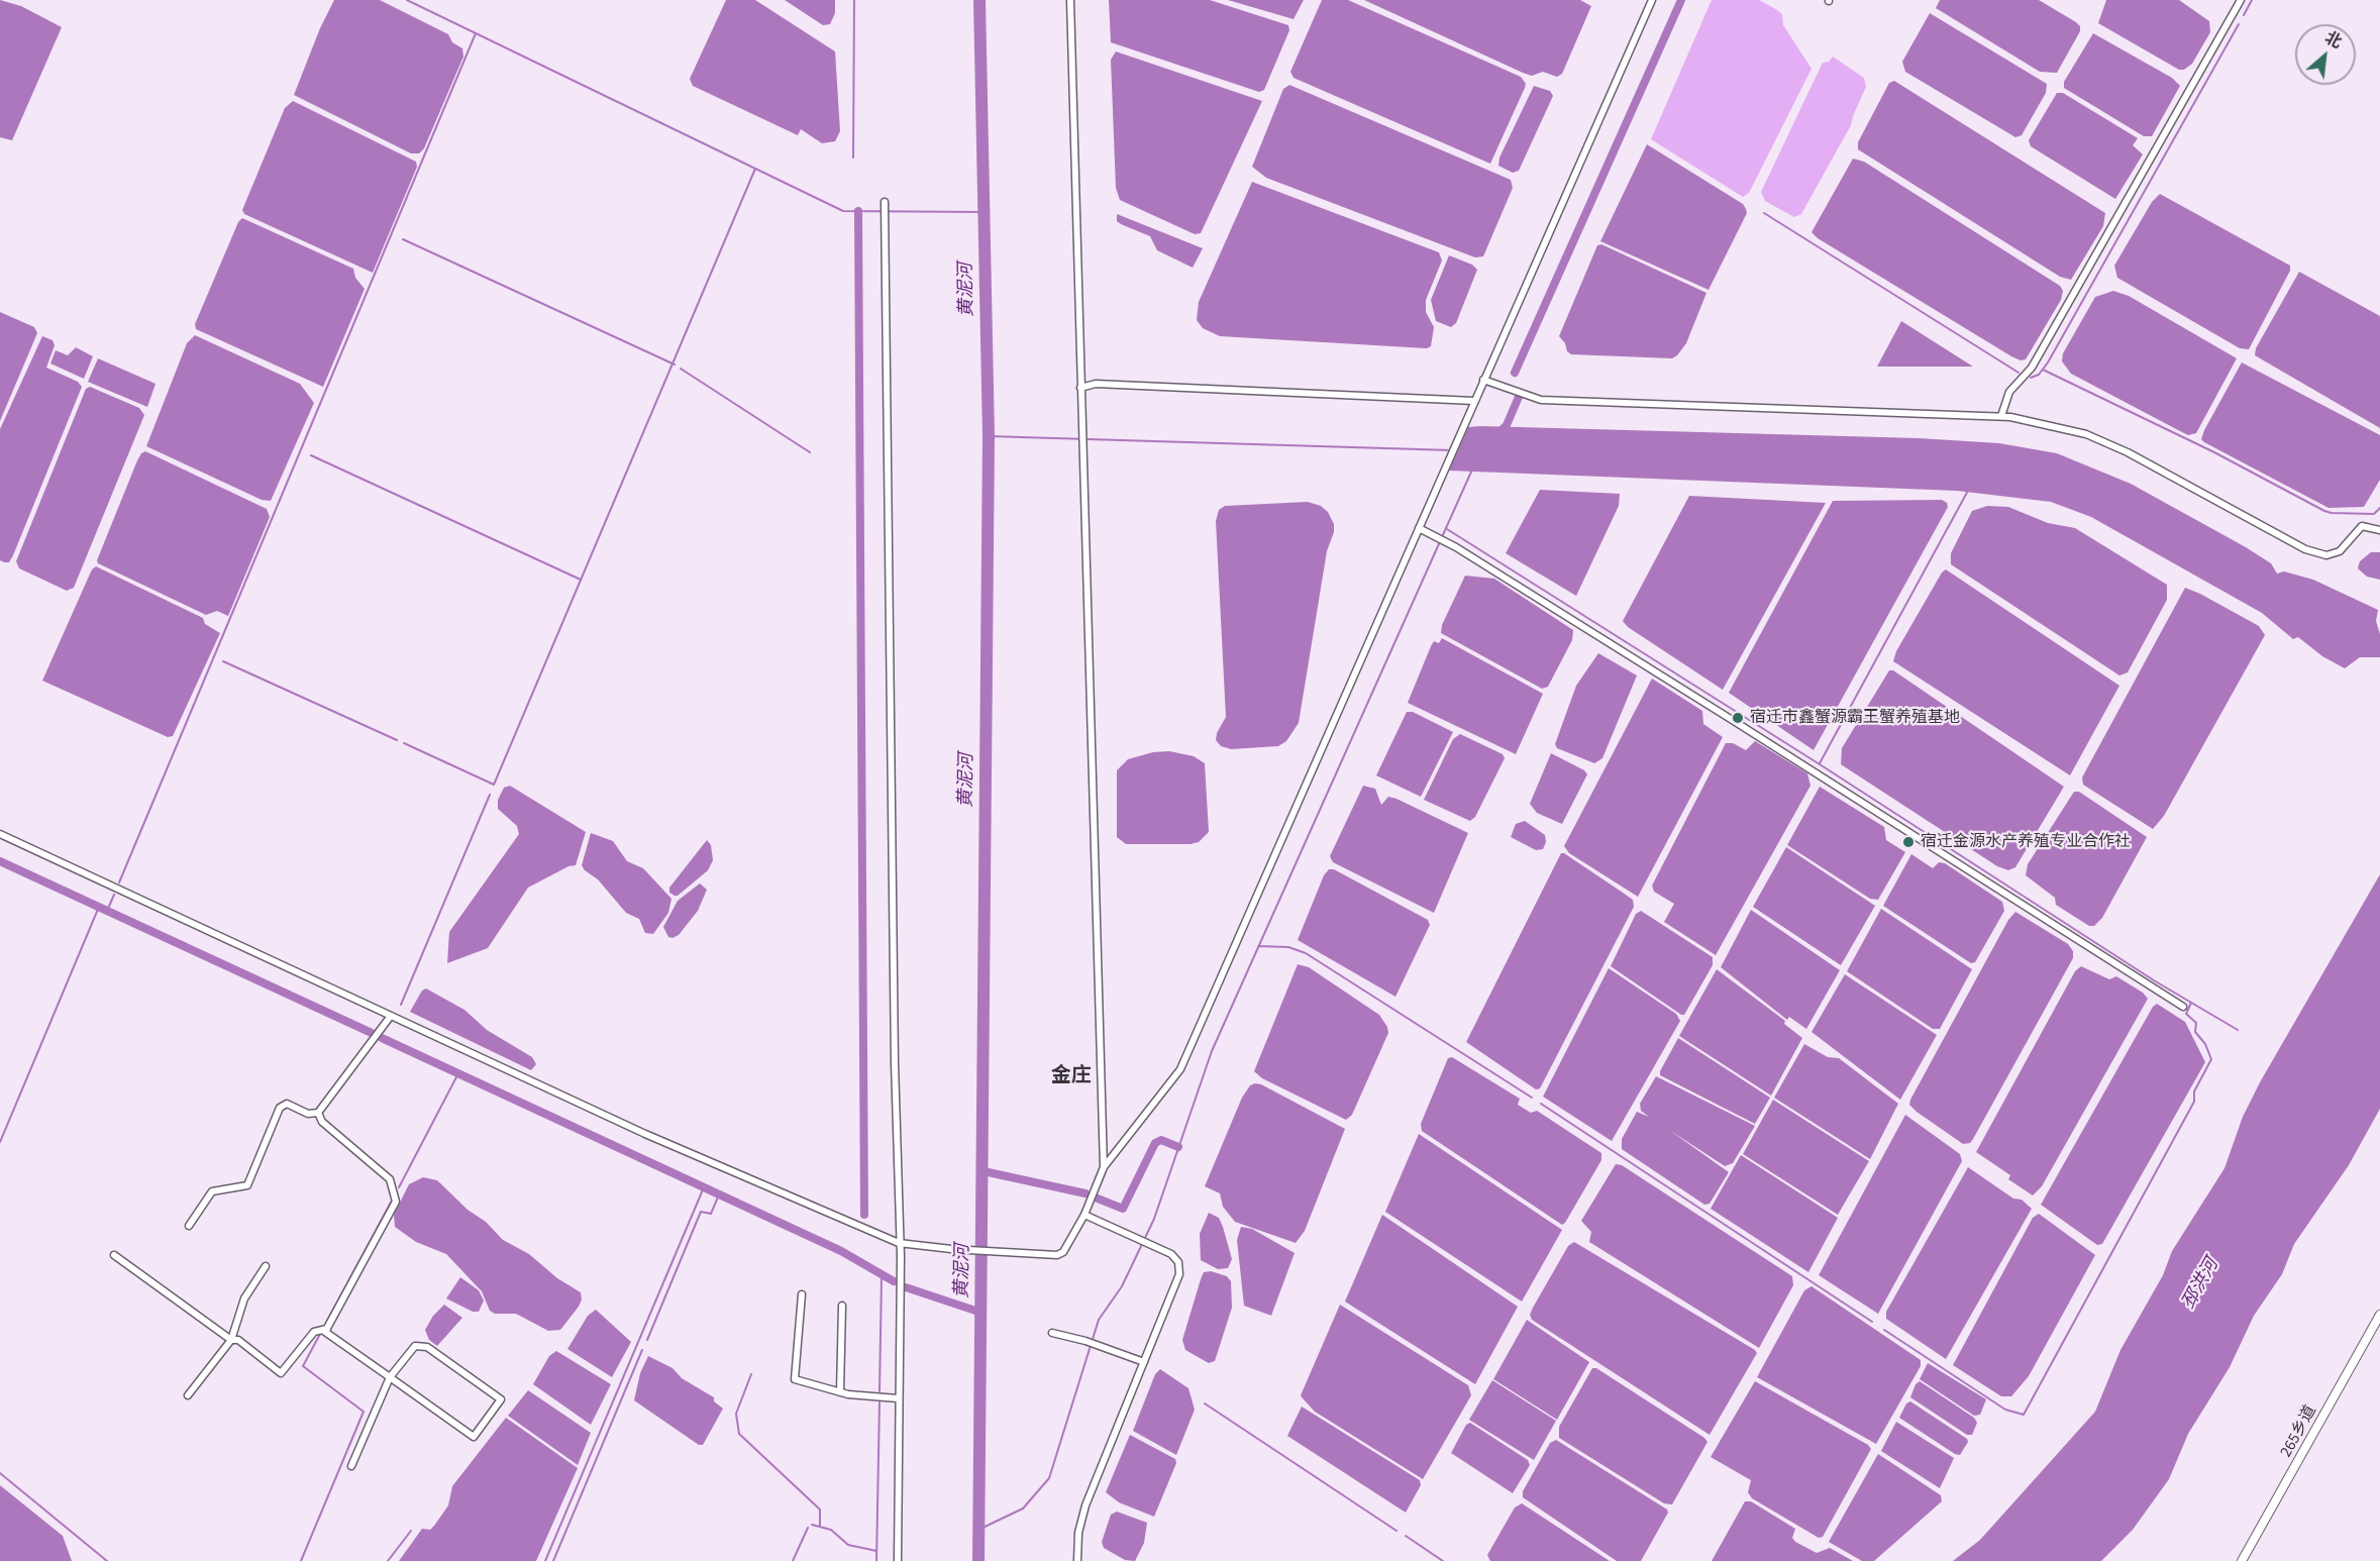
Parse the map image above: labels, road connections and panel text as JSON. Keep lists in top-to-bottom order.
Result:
{
  "streets": {
    "street": ["265乡道"]
  },
  "districts": ["金庄"],
  "water": ["黄泥河", "邳洪河"],
  "places": ["宿迁市鑫蟹源霸王蟹养殖基地", "宿迁金源水产养殖专业合作社"],
  "north": "top right"
}
